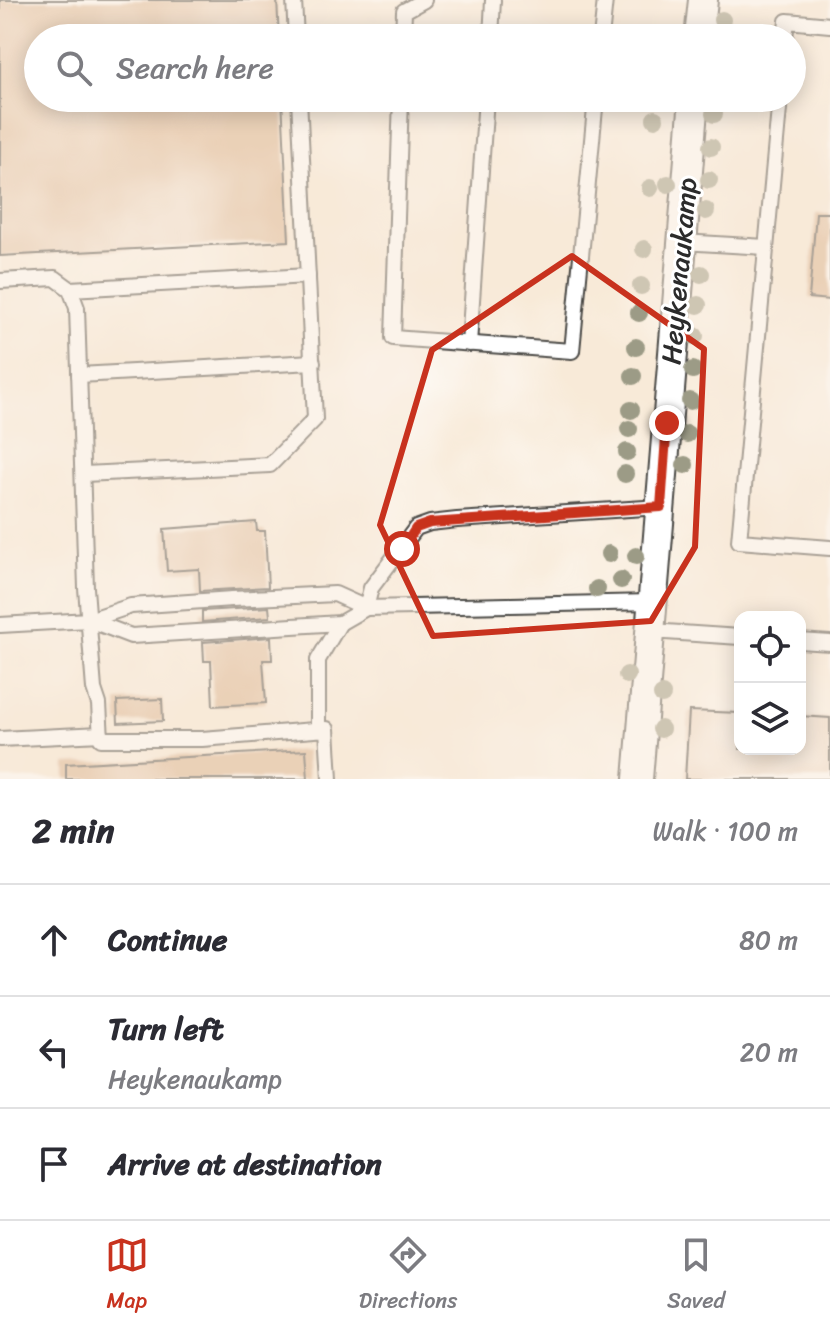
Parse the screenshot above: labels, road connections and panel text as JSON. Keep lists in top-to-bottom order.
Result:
{
  "streets": {
    "street": ["Heykenaukamp"]
  },
  "page": {
    "search": "Search here",
    "heading": ["2 min", "Walk · 100 m"],
    "list": [
      ["Continue", "80 m"],
      ["Turn left", "Heykenaukamp", "20 m"],
      "Arrive at destination"
    ],
    "nav": ["Map", "Directions", "Saved"]
  }
}
